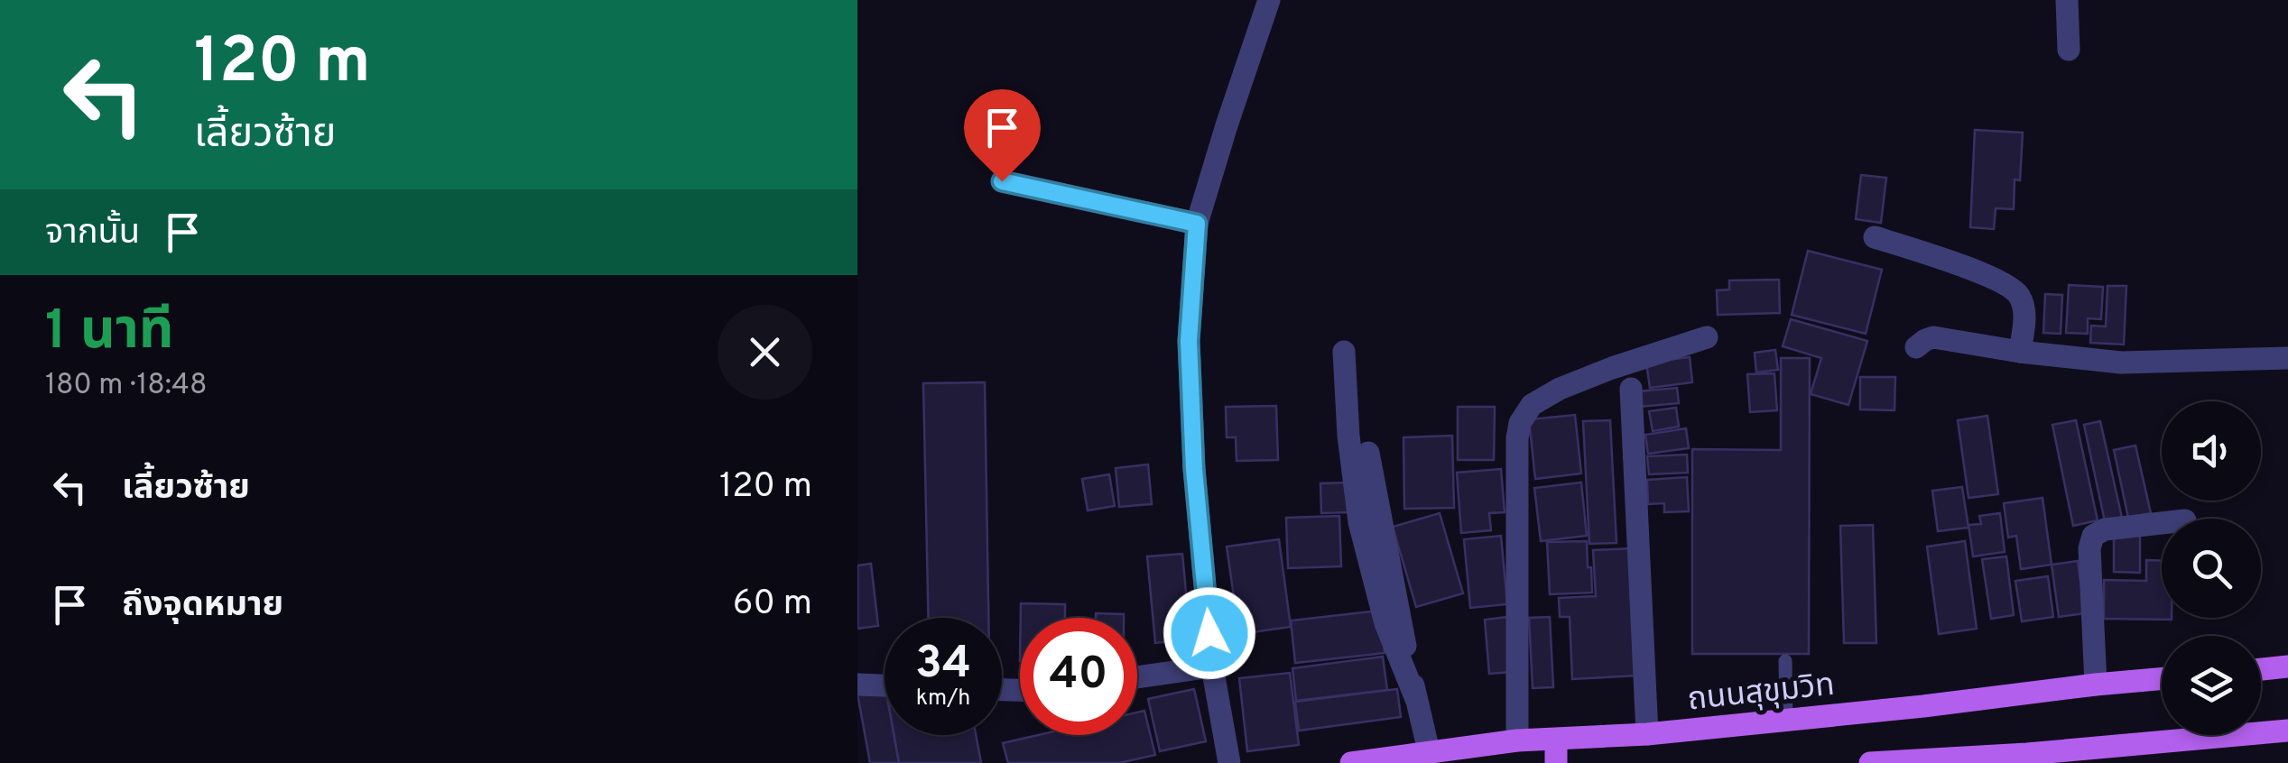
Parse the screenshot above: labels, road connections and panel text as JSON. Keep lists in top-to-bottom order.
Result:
{
  "streets": {
    "main road": ["ถนนสุขุมวิท"]
  },
  "page": {
    "turn": ["120 m", "เลี้ยวซ้าย"],
    "then": "จากนั้น",
    "heading": ["1 นาที", "180 m · 18:48"],
    "list": [
      {
        "name": "เลี้ยวซ้าย",
        "value": "120 m"
      },
      {
        "name": "ถึงจุดหมาย",
        "value": "60 m"
      }
    ],
    "speed": "34 km/h",
    "limit": "40"
  }
}
